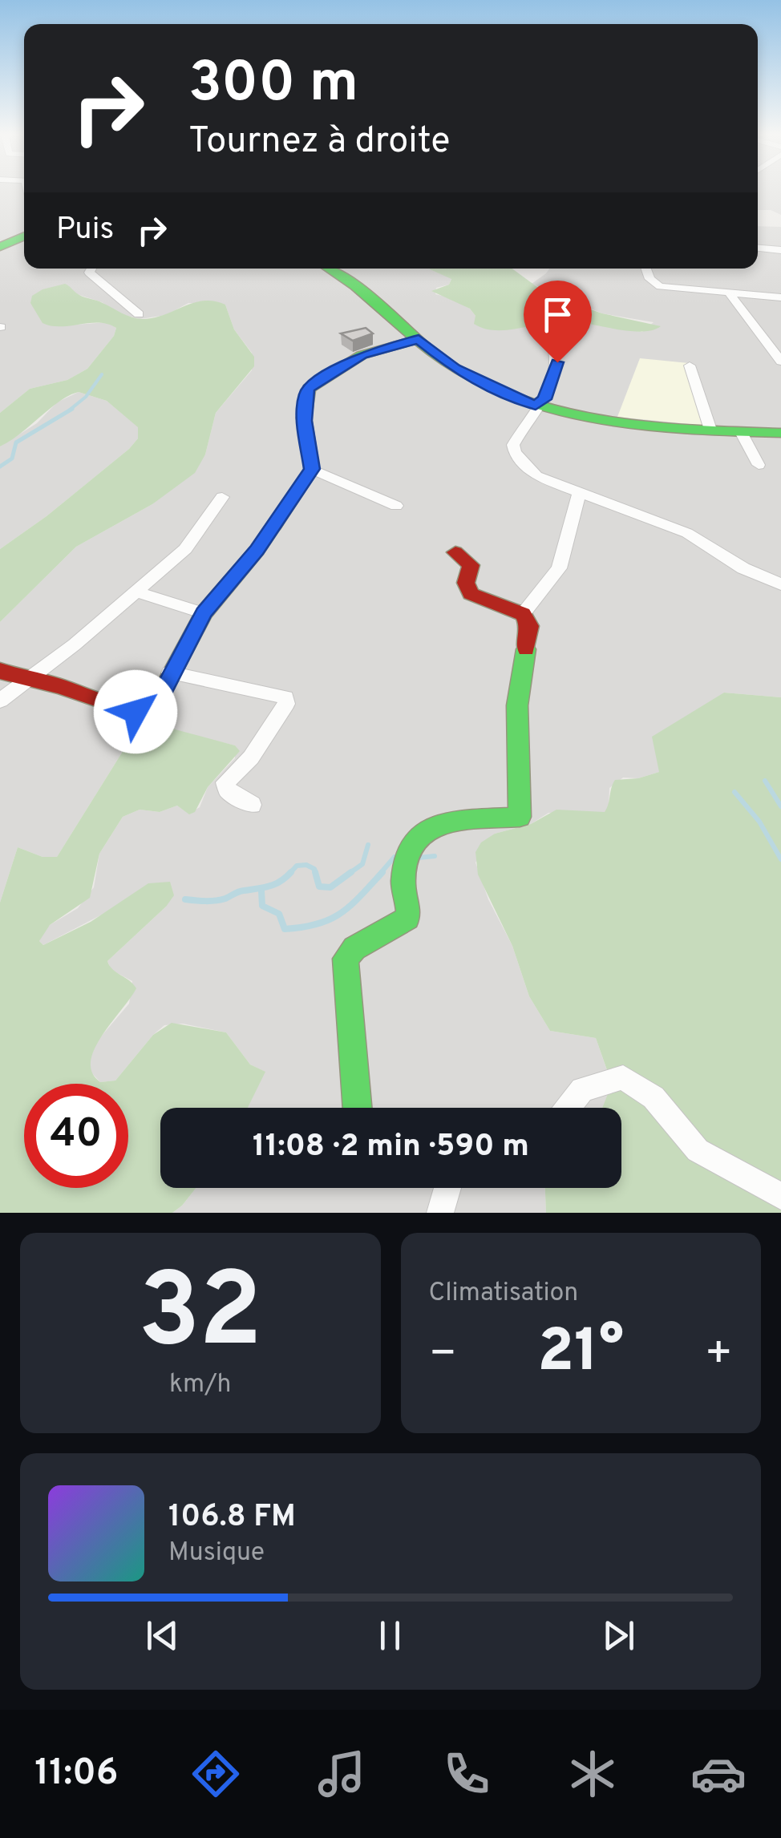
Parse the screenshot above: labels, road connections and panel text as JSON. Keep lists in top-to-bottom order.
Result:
{
  "page": {
    "turn": ["300 m", "Tournez à droite"],
    "then": "Puis",
    "limit": "40",
    "trip": "11:08 · 2 min · 590 m",
    "tile": [
      ["32", "km/h"],
      "Climatisation"
    ],
    "heat": ["−", "21°", "+"],
    "song": ["106.8 FM", "Musique"],
    "tabs": "11:06"
  }
}
